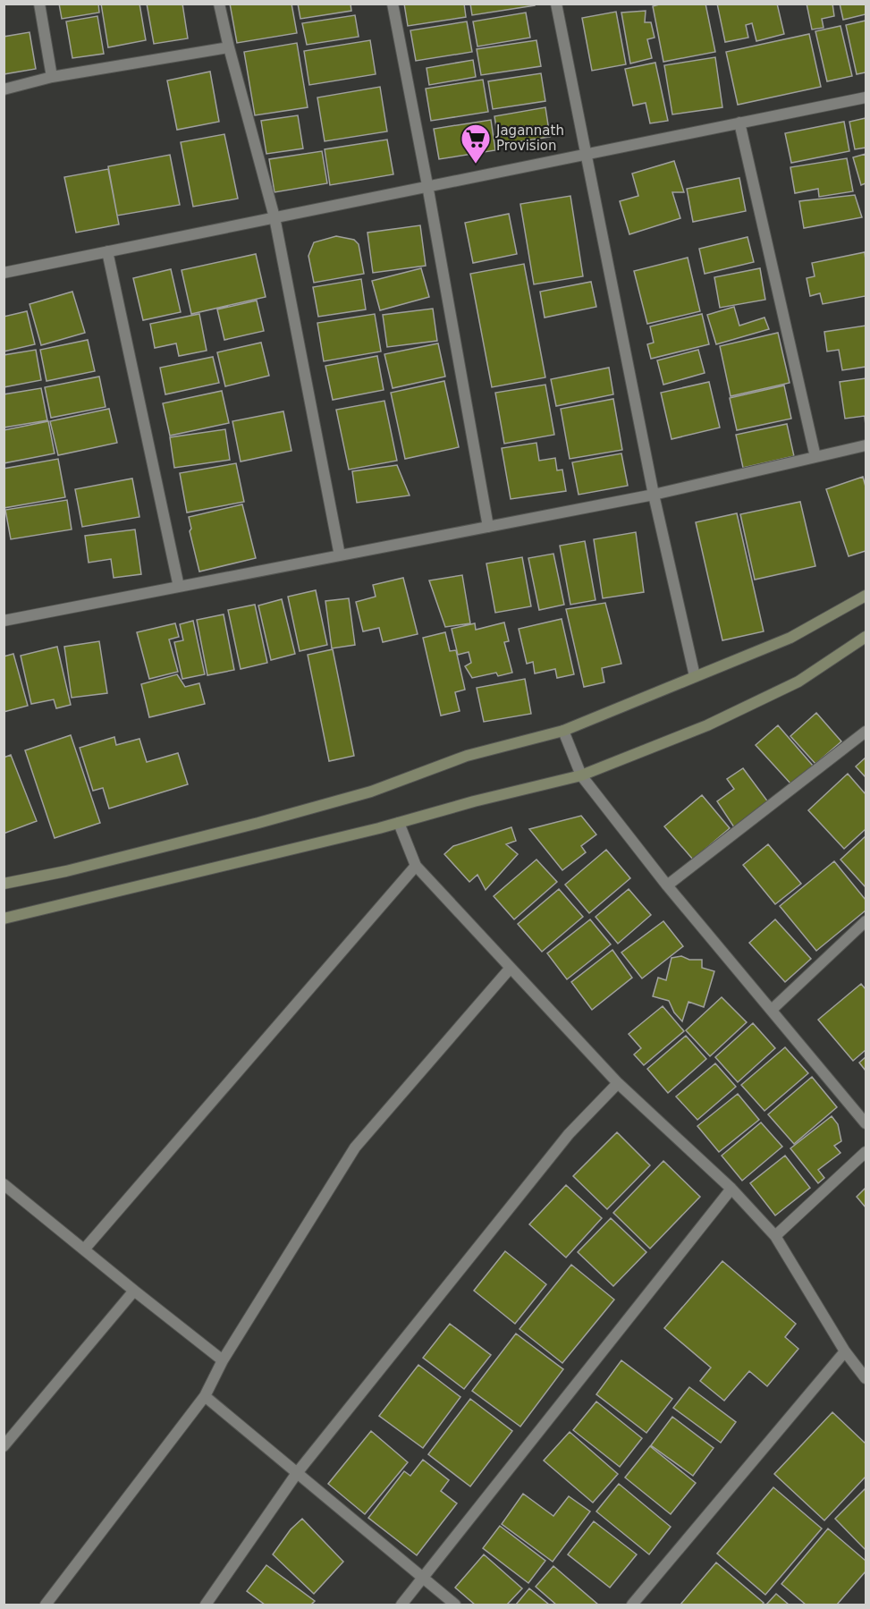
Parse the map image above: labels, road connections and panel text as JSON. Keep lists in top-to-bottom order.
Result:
{
  "places": {
    "supermarket": ["Jagannath Provision"]
  }
}
